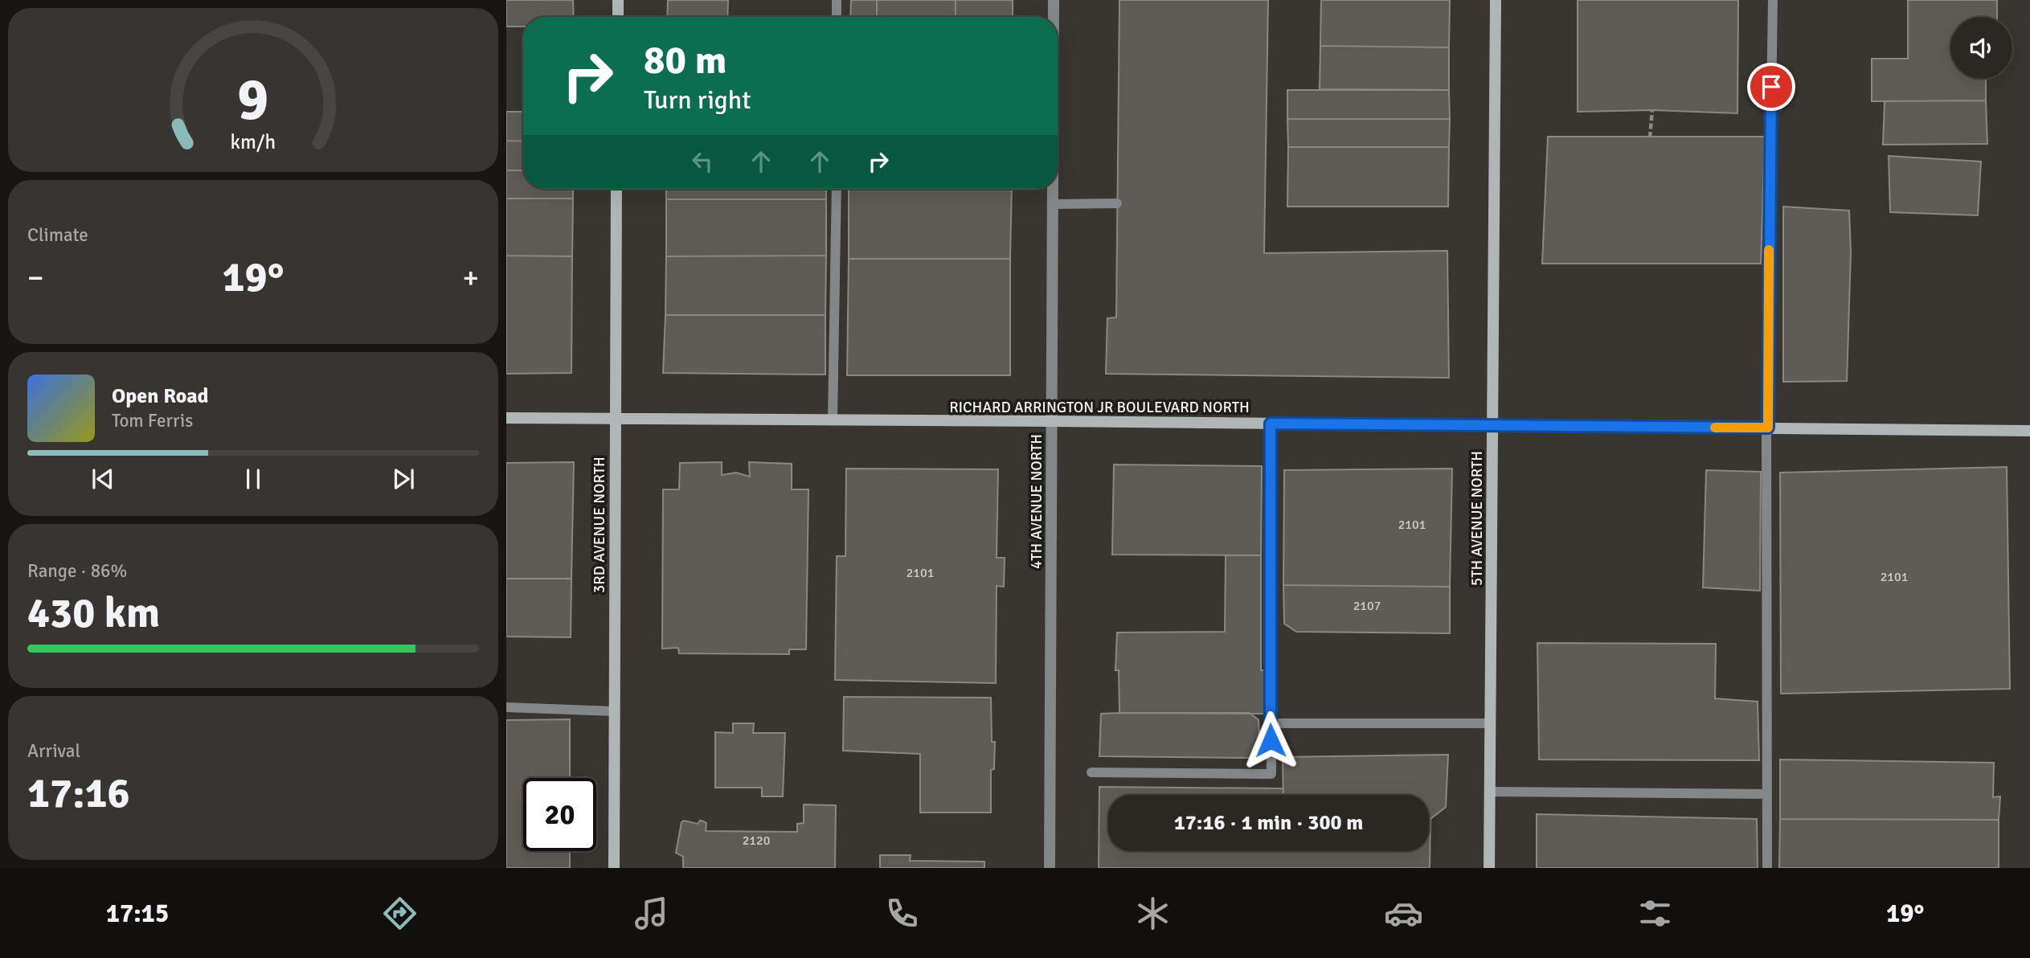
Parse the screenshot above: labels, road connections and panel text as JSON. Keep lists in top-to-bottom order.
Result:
{
  "streets": {
    "main road": ["RICHARD ARRINGTON JR BOULEVARD NORTH", "5TH AVENUE NORTH", "3RD AVENUE NORTH"],
    "street": ["4TH AVENUE NORTH"]
  },
  "crossings": [
    ["RICHARD ARRINGTON JR BOULEVARD NORTH", "4TH AVENUE NORTH"],
    ["RICHARD ARRINGTON JR BOULEVARD NORTH", "5TH AVENUE NORTH"],
    ["RICHARD ARRINGTON JR BOULEVARD NORTH", "3RD AVENUE NORTH"]
  ],
  "house_numbers": [
    "2101",
    "2101",
    "2101",
    "2107",
    "2120"
  ],
  "page": {
    "turn": ["80 m", "Turn right"],
    "tile": [
      "Climate",
      ["Range · 86%", "430 km"],
      ["Arrival", "17:16"]
    ],
    "heat": ["−", "19°", "+"],
    "song": ["Open Road", "Tom Ferris"],
    "limit": "20",
    "trip": "17:16 · 1 min · 300 m",
    "tabs": ["17:15", "19°"],
    "gauge": ["9", "km/h"]
  }
}
